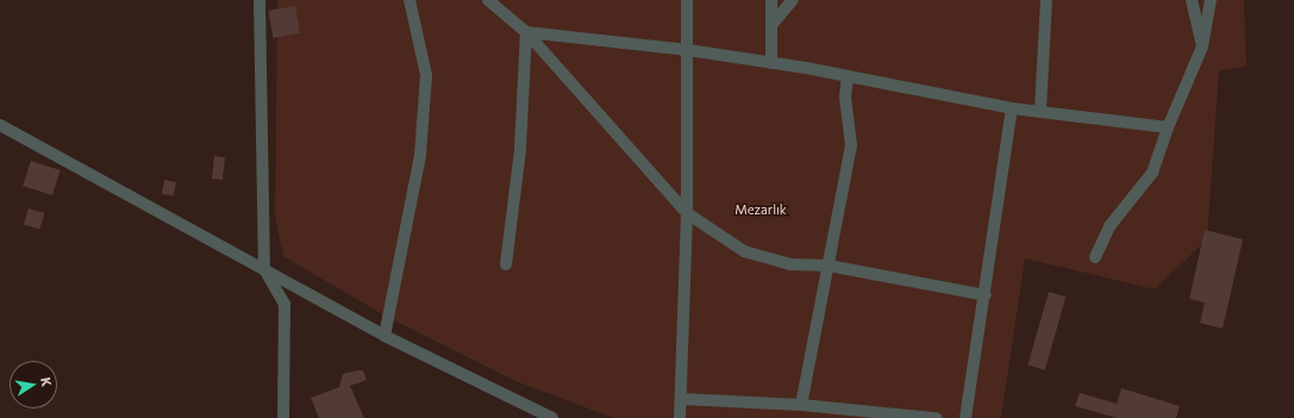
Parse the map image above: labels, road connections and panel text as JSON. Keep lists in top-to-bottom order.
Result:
{
  "parks": ["Mezarlık"],
  "north": "right"
}
